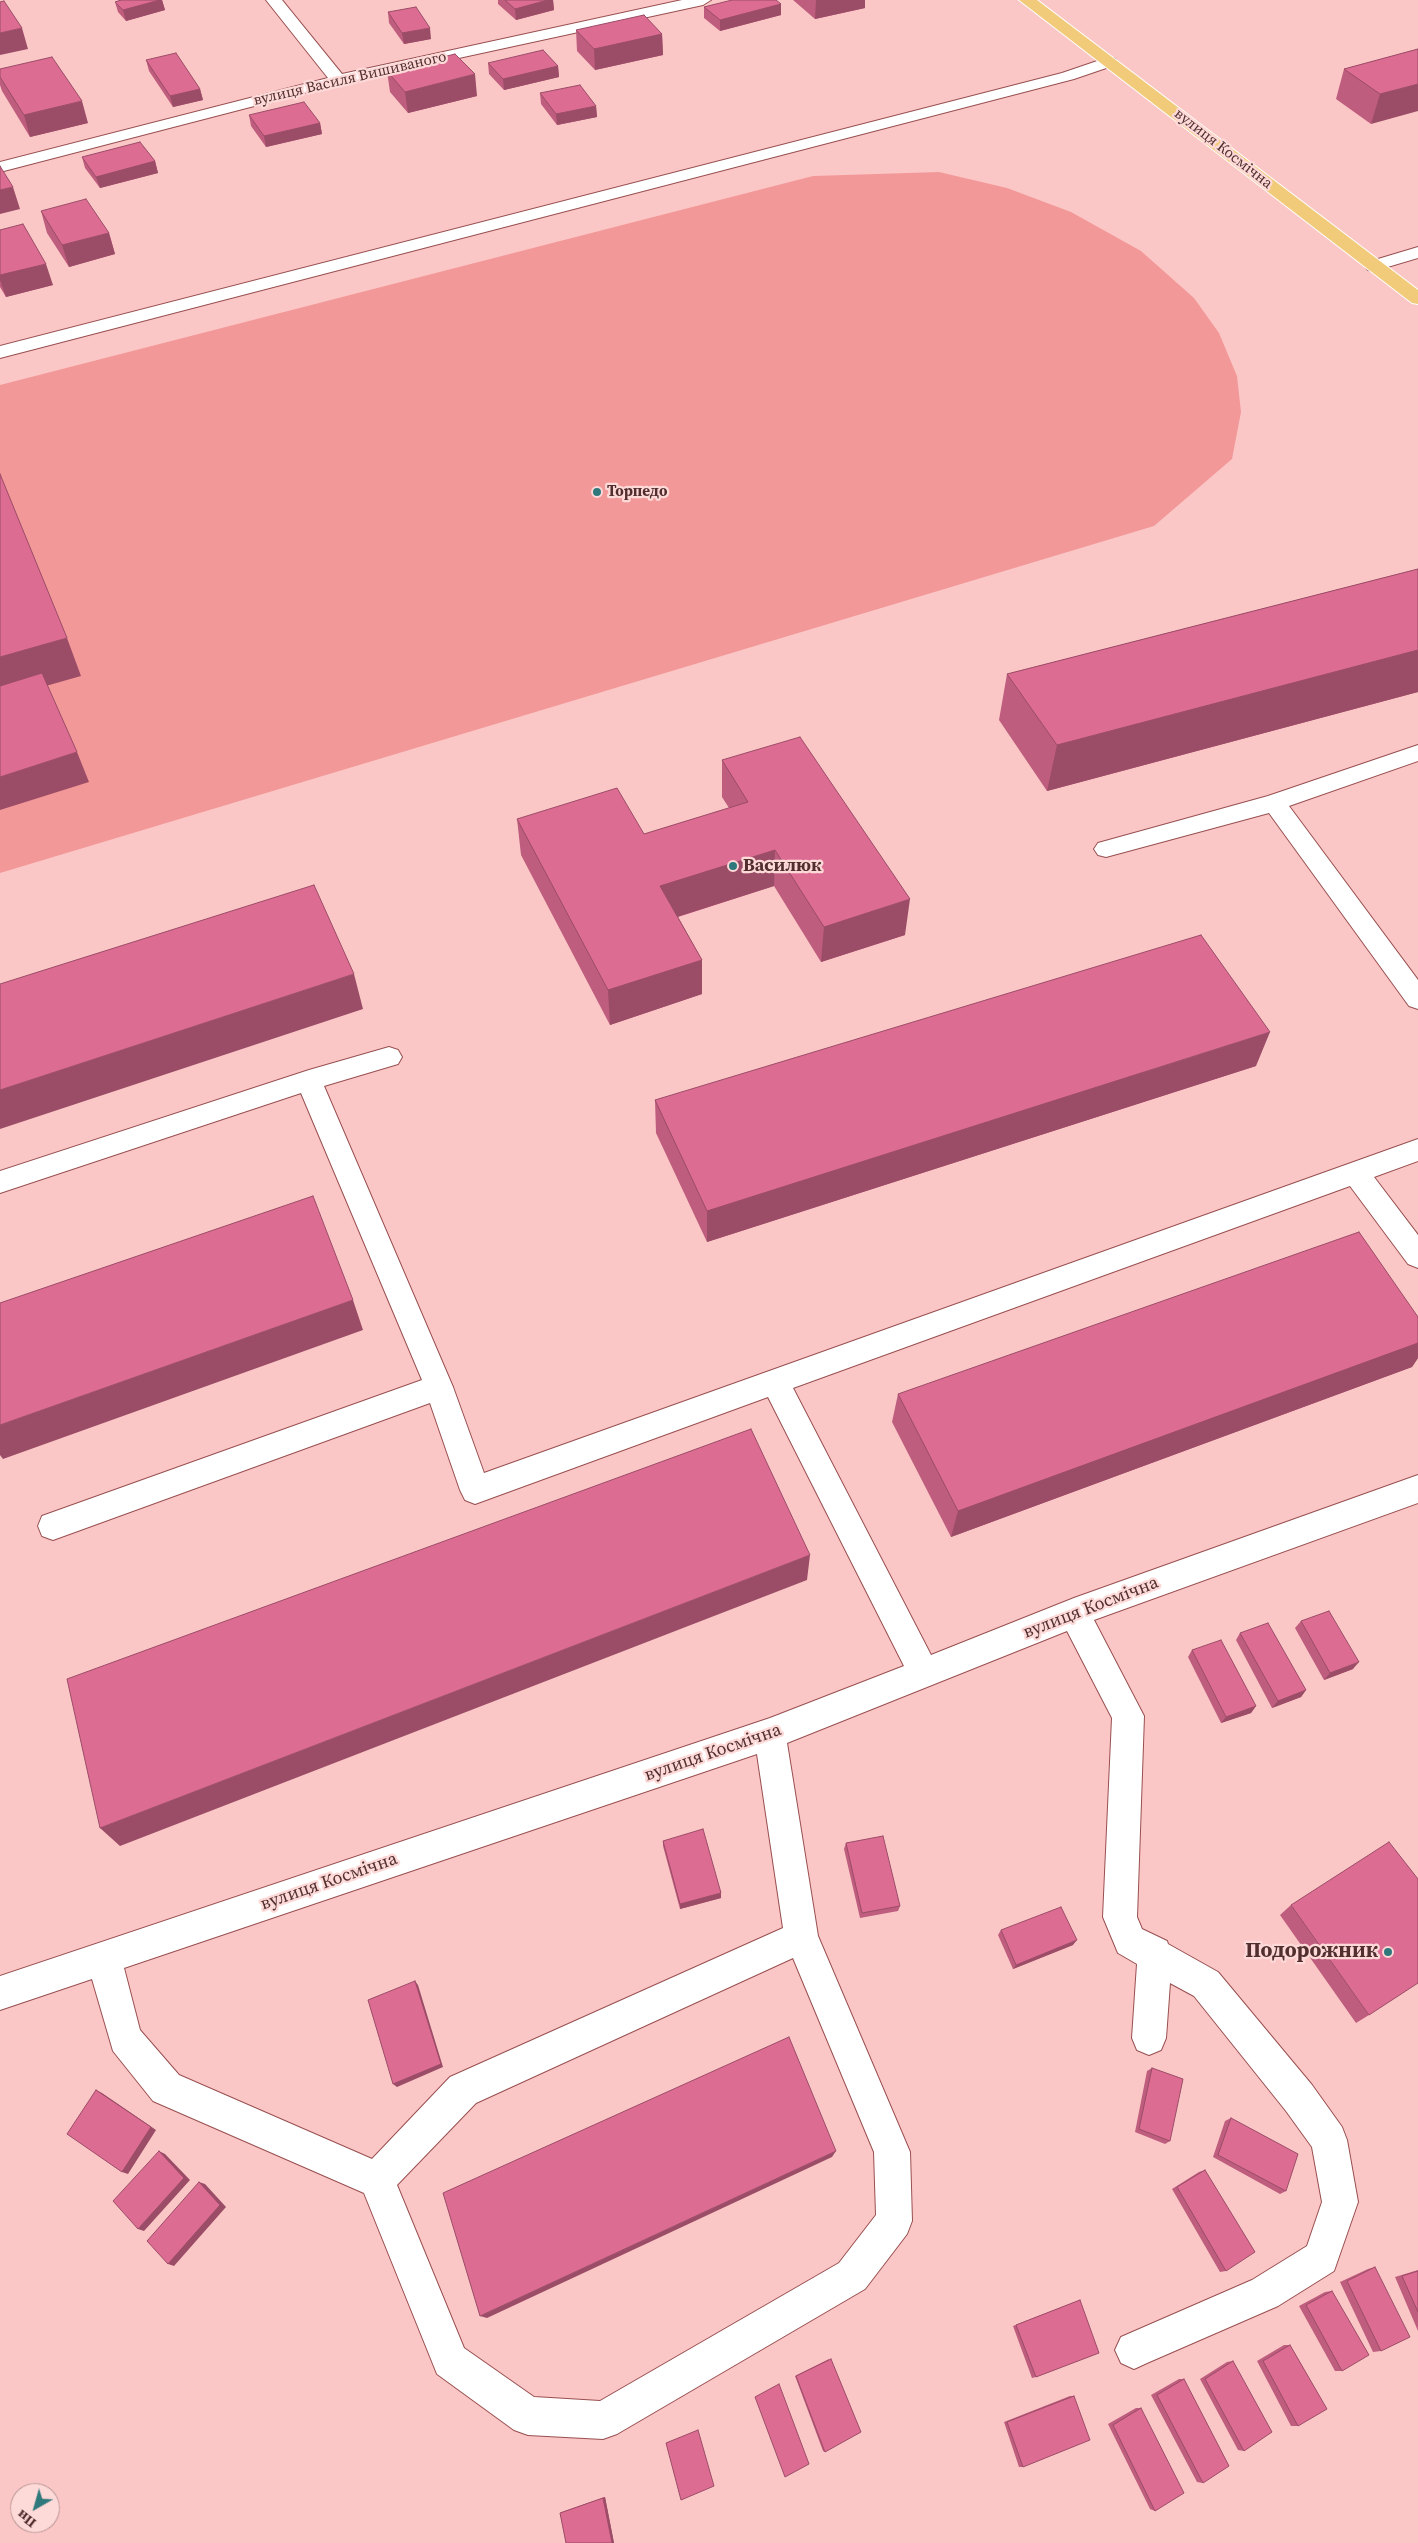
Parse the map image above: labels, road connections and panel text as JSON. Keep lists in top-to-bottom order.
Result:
{
  "streets": {
    "main road": ["вулиця Космічна"],
    "street": ["вулиця Василя Вишиваного"]
  },
  "places": ["Торпедо", "Василюк", "Подорожник"],
  "north": "bottom left"
}
